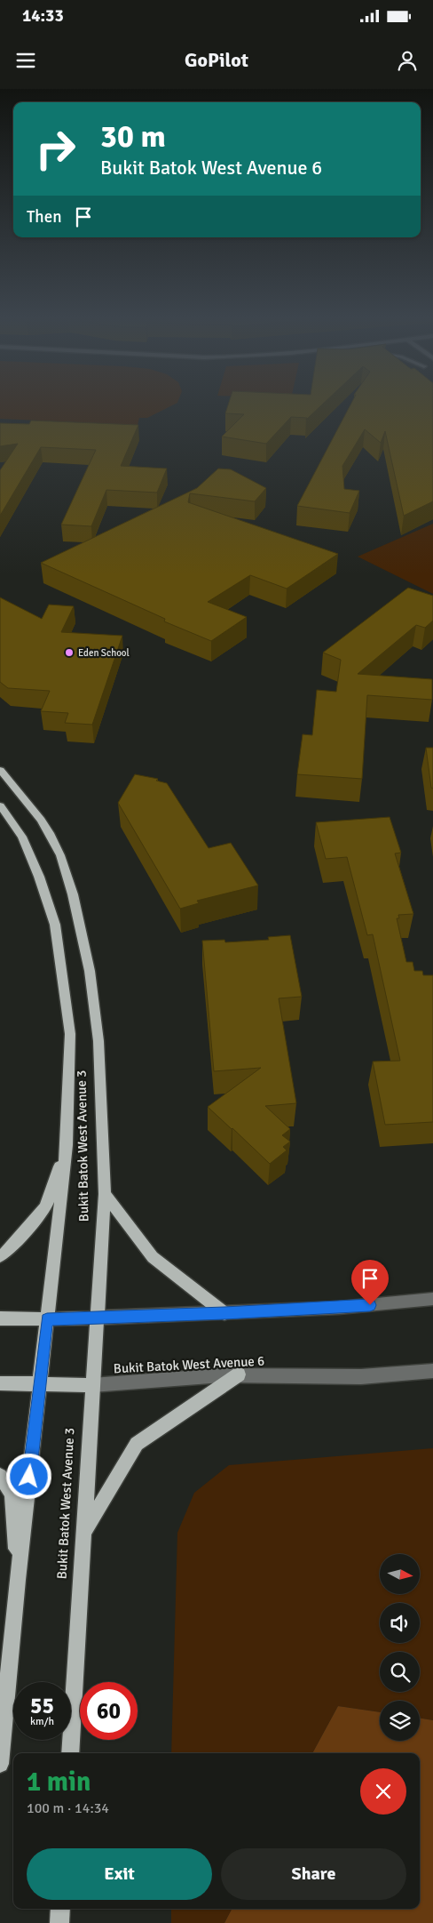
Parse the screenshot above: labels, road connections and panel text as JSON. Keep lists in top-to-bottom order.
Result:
{
  "streets": {
    "main road": ["Bukit Batok West Avenue 3", "Bukit Batok West Avenue 6"]
  },
  "crossings": [
    ["Bukit Batok West Avenue 3", "Bukit Batok West Avenue 6"]
  ],
  "places": ["Eden School"],
  "north": "right",
  "page": {
    "status": "14:33",
    "header": "GoPilot",
    "turn": ["30 m", "Bukit Batok West Avenue 6"],
    "then": "Then",
    "speed": "55 km/h",
    "limit": "60",
    "heading": ["1 min", "100 m · 14:34"],
    "buttons": ["Exit", "Share"]
  }
}
